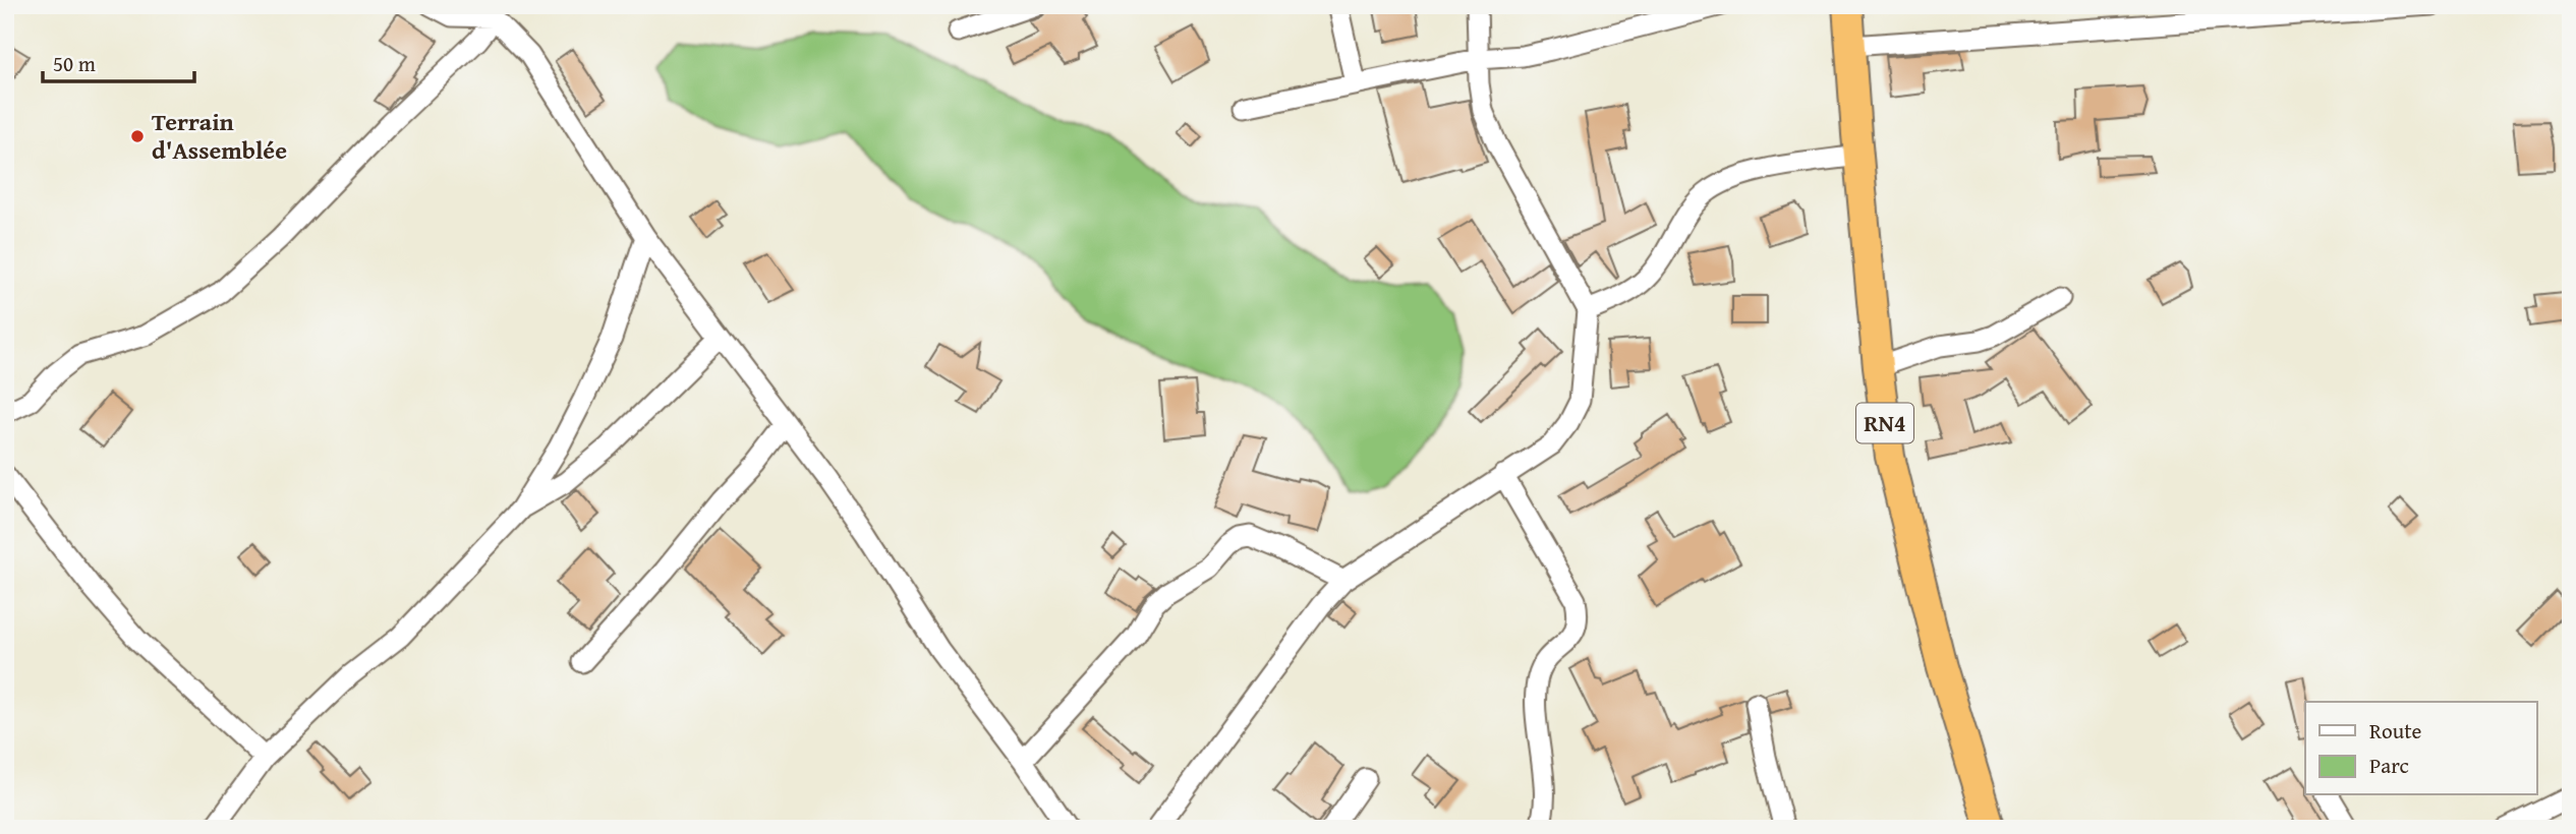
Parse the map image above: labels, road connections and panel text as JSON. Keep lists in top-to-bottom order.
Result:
{
  "streets": {
    "highway": ["RN4"]
  },
  "places": ["Terrain d'Assemblée"],
  "legend": ["Route", "Parc"],
  "scale_bar": "50 m"
}
